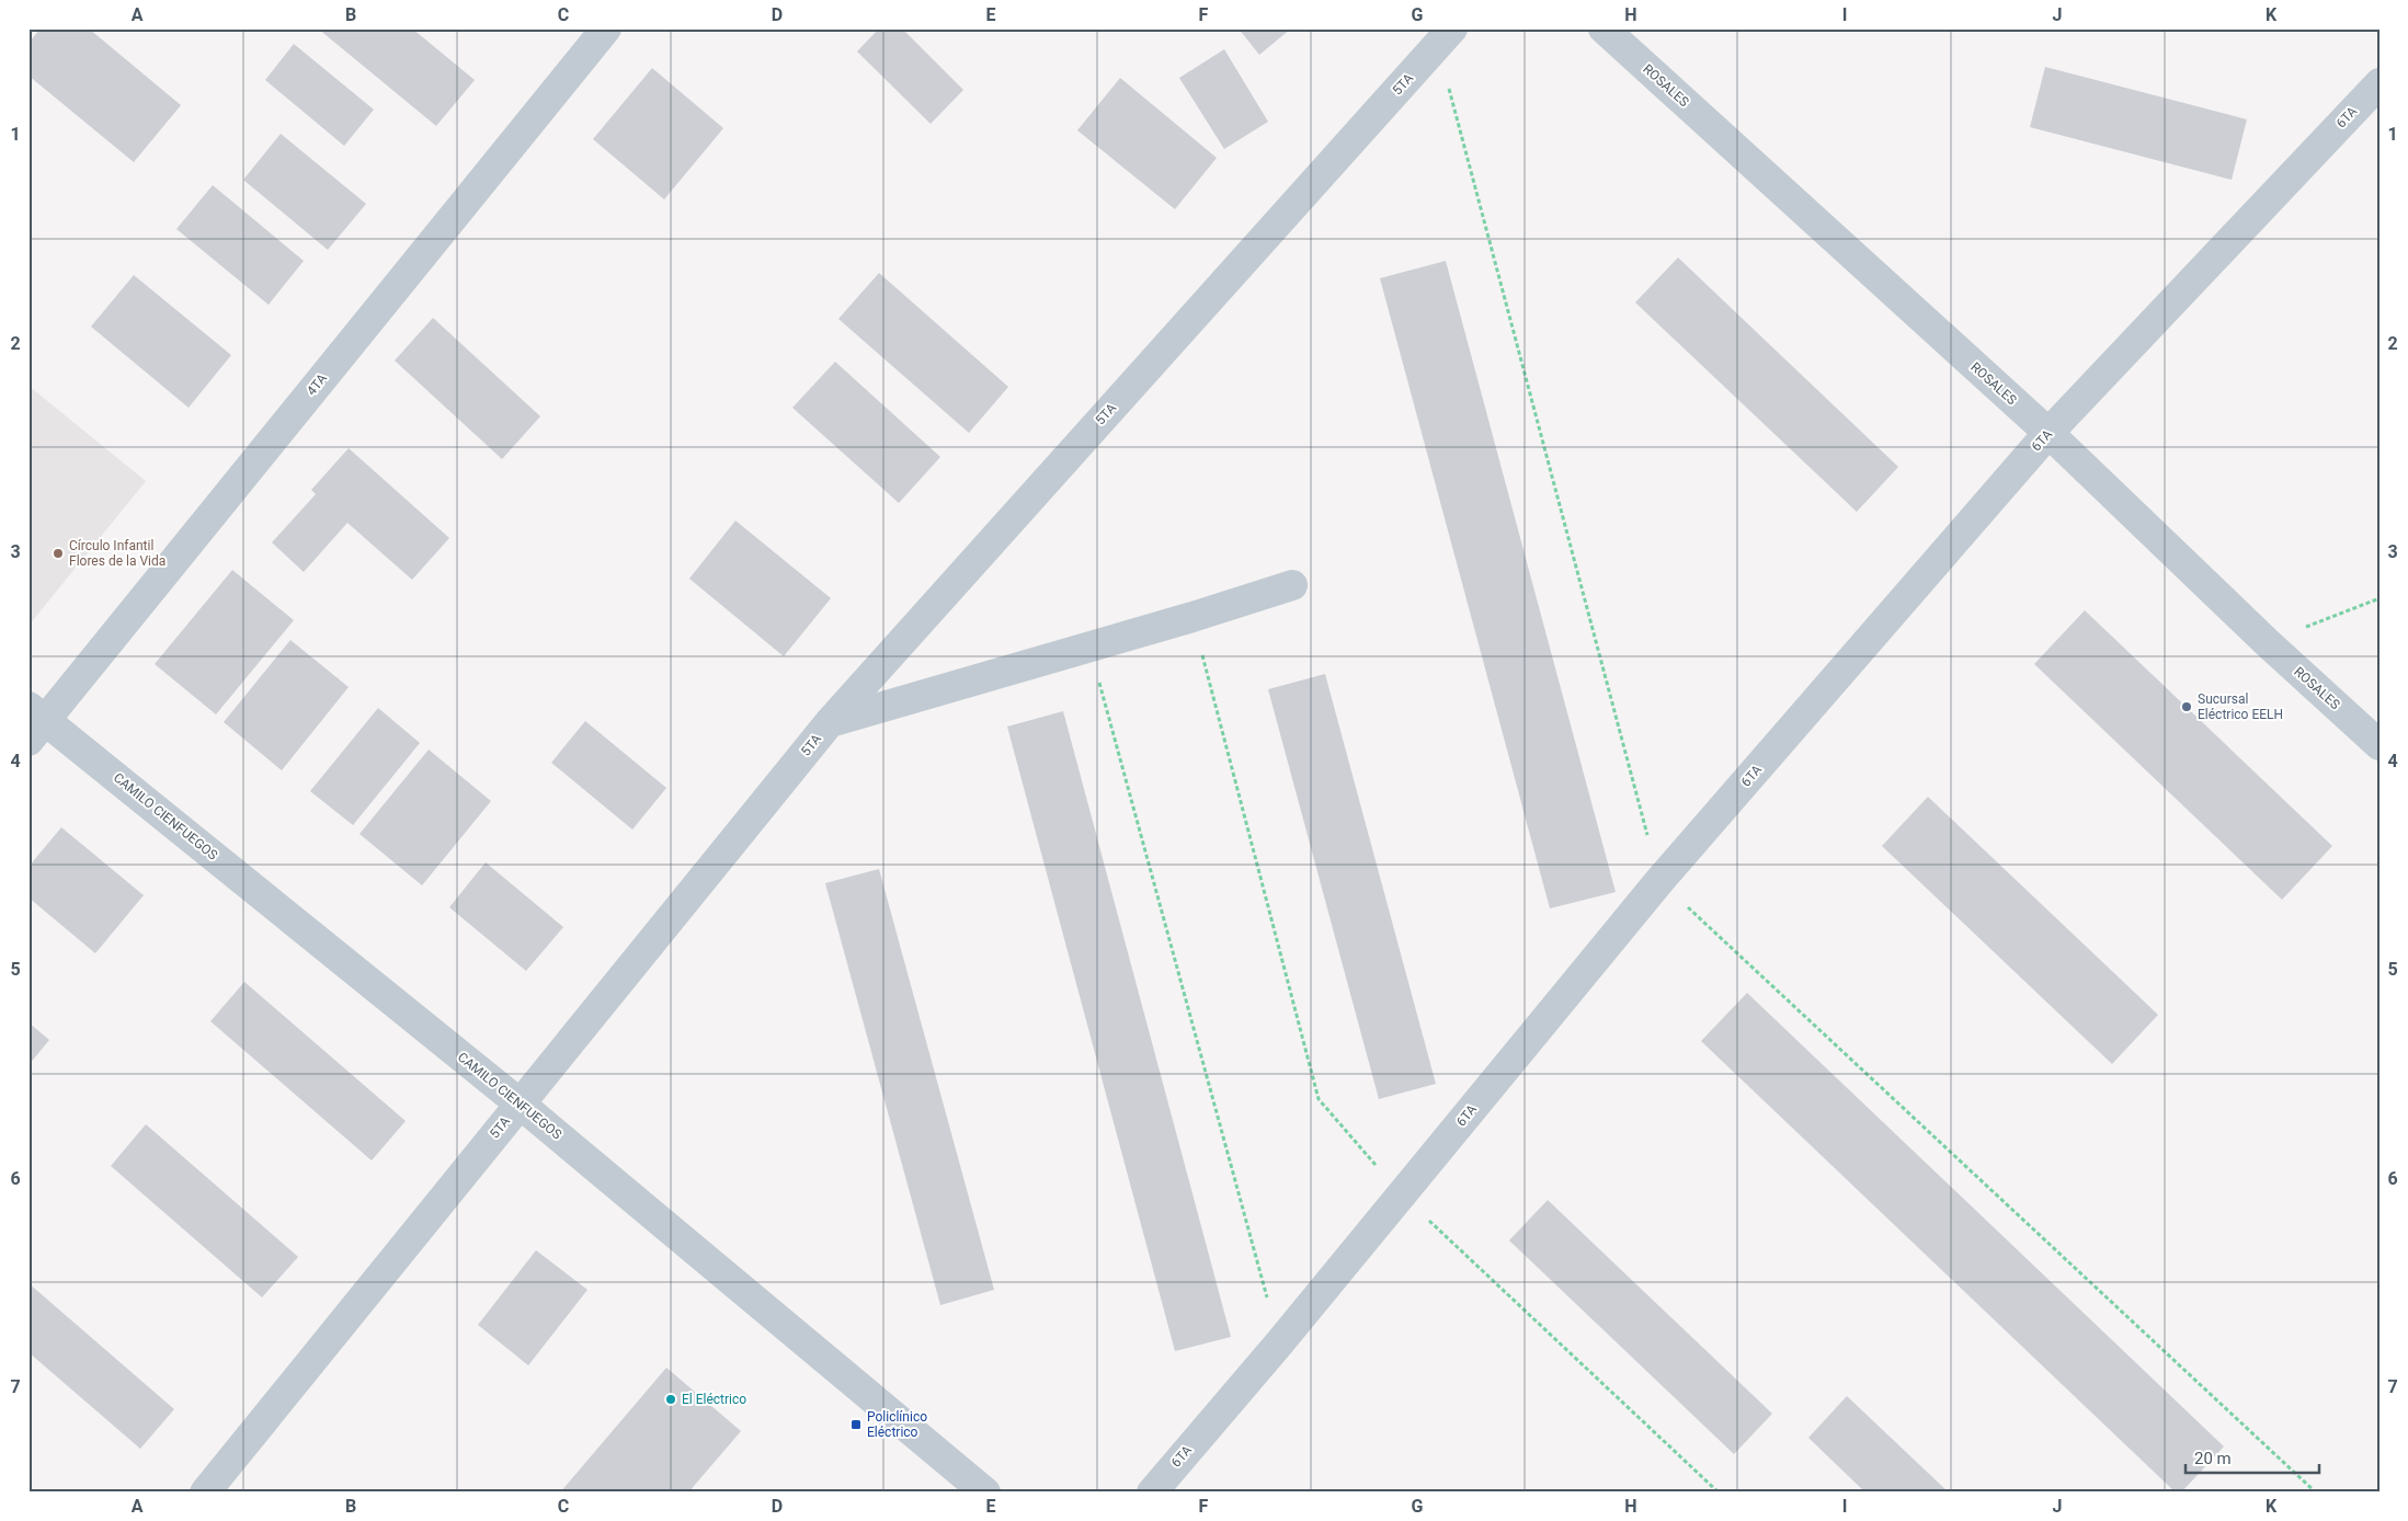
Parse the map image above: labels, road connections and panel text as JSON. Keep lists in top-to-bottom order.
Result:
{
  "streets": {
    "street": [
      "5TA",
      "ROSALES",
      "6TA",
      "4TA",
      "CAMILO CIENFUEGOS"
    ]
  },
  "crossings": [
    ["5TA", "CAMILO CIENFUEGOS"],
    ["ROSALES", "6TA"],
    ["4TA", "CAMILO CIENFUEGOS"]
  ],
  "places": {
    "other": ["Círculo Infantil Flores de la Vida", "Sucursal Eléctrico EELH", "El Eléctrico"],
    "transit": ["Policlínico Eléctrico"]
  },
  "scale_bar": "20 m",
  "grid": {
    "columns": [
      "A",
      "B",
      "C",
      "D",
      "E",
      "F",
      "G",
      "H",
      "I",
      "J",
      "K"
    ],
    "rows": [
      "1",
      "2",
      "3",
      "4",
      "5",
      "6",
      "7"
    ]
  }
}
